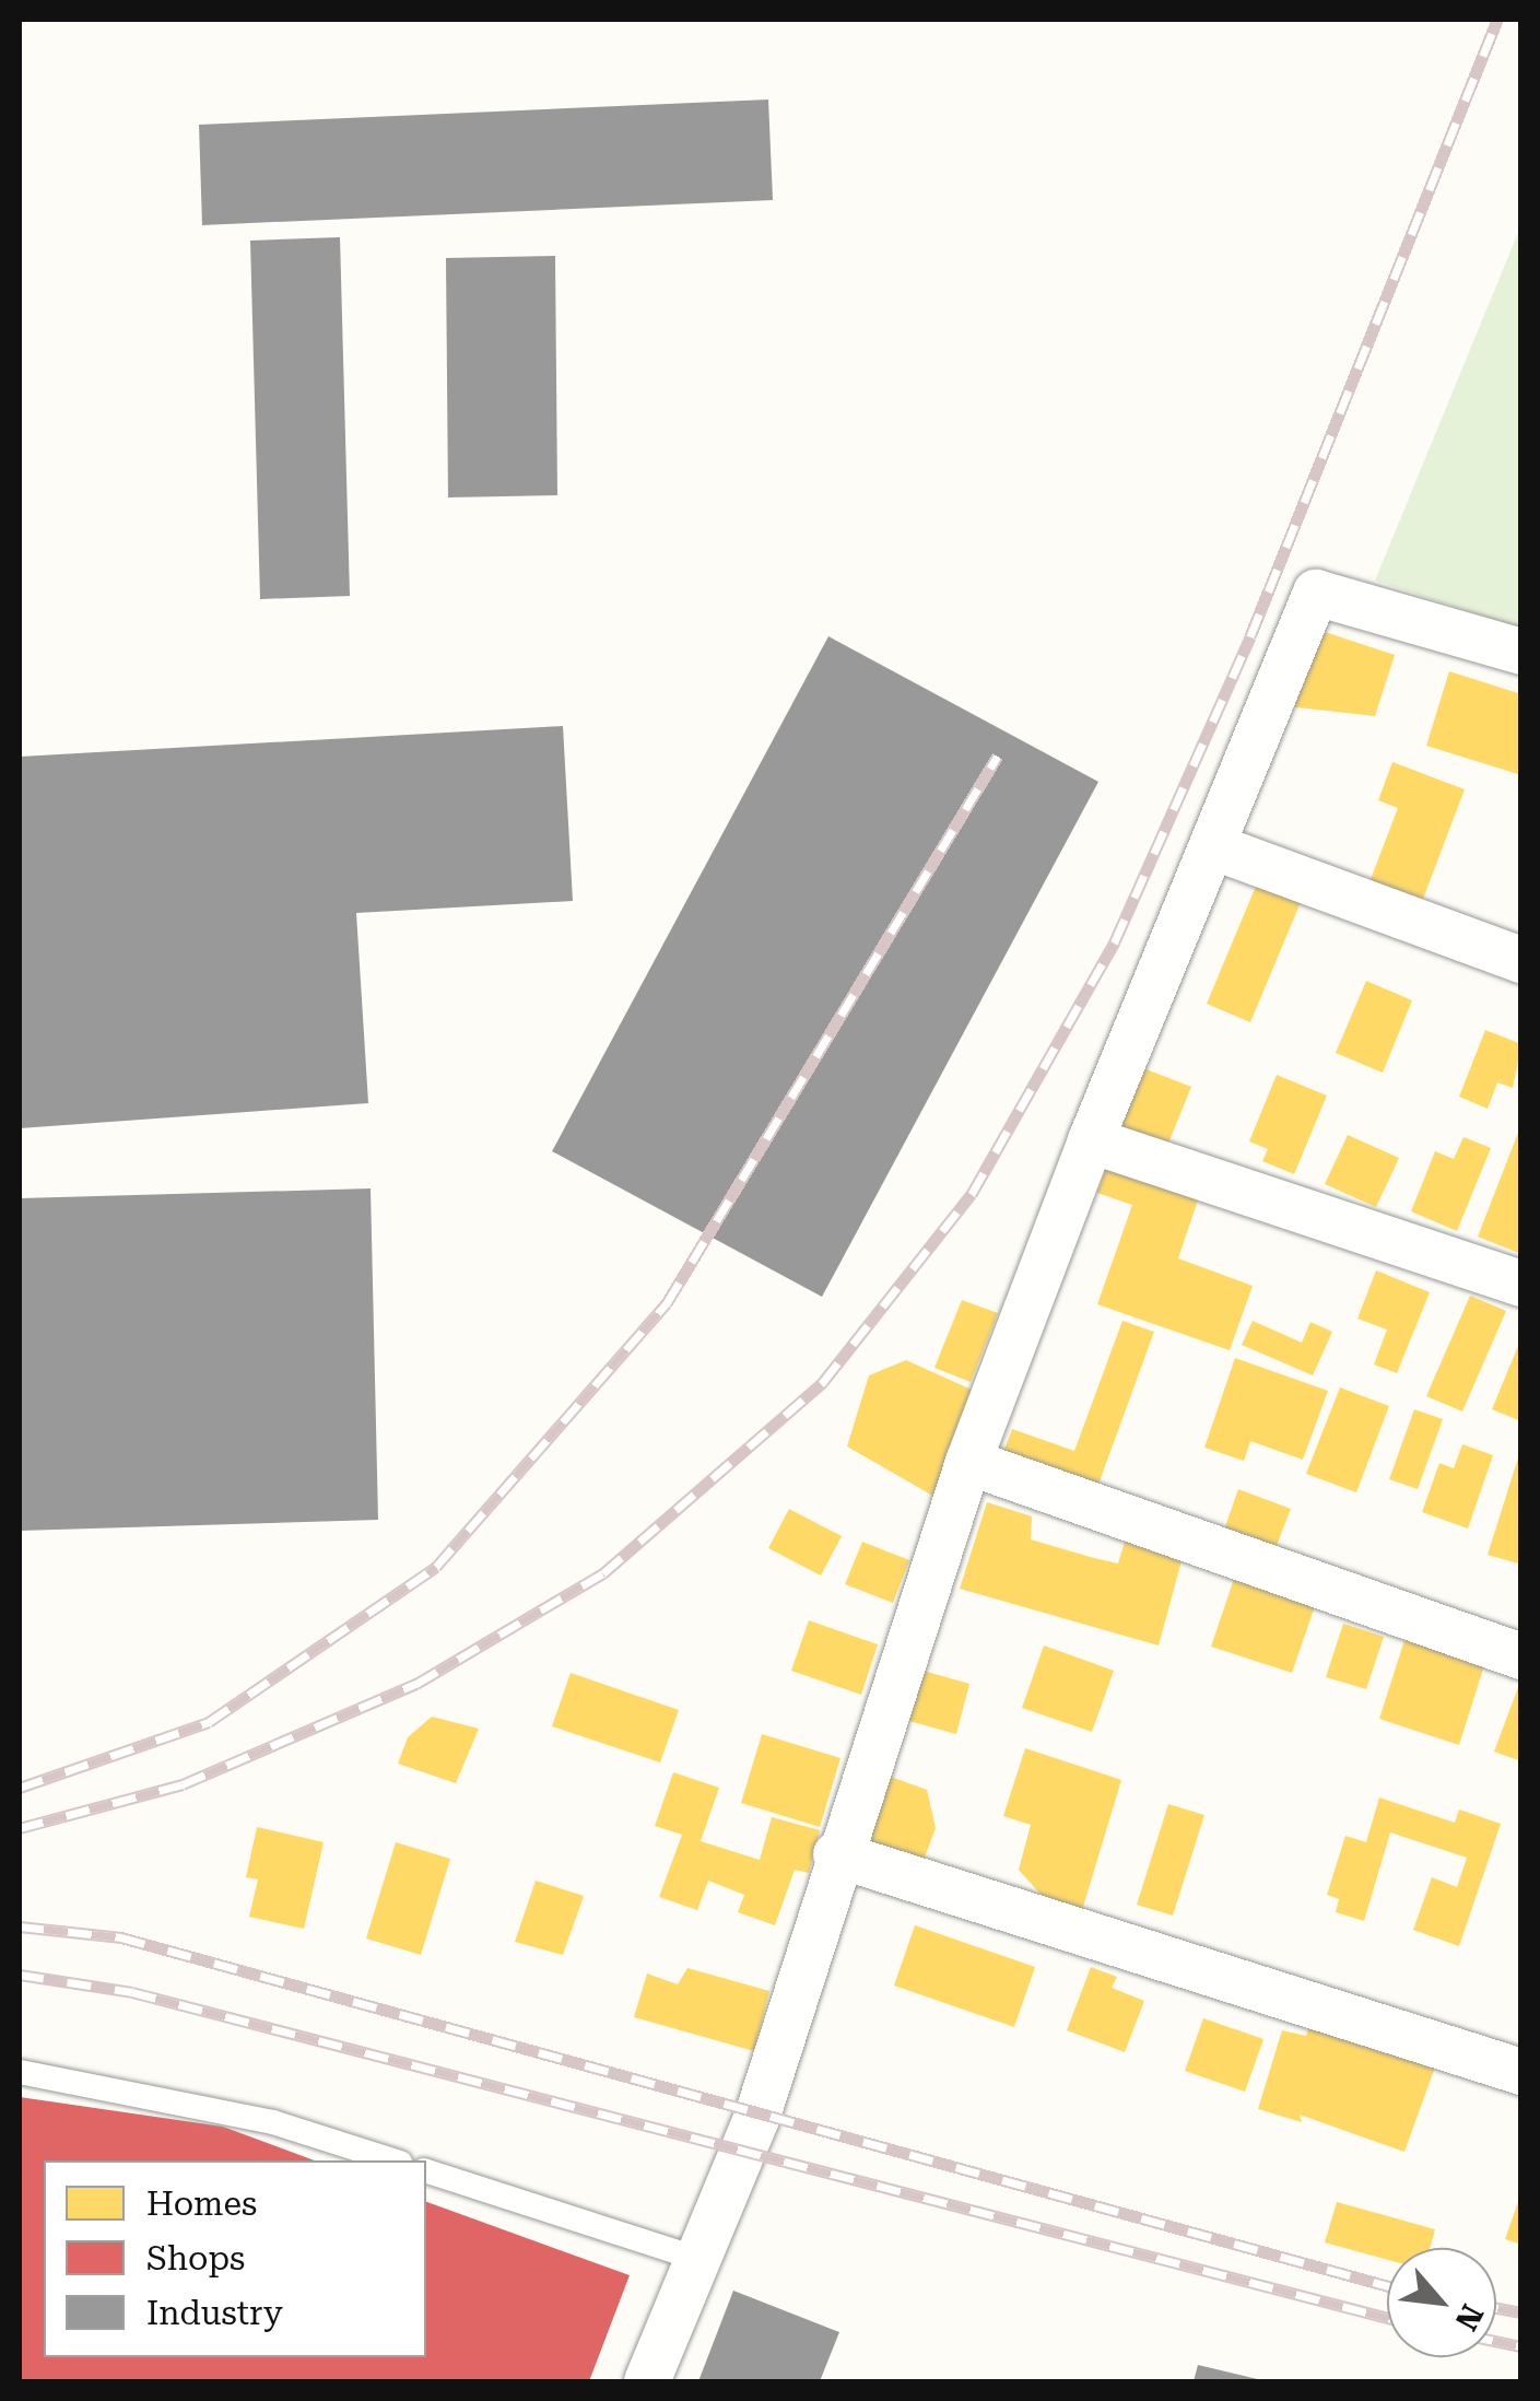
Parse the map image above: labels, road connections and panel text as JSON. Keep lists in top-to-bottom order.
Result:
{
  "legend": ["Homes", "Shops", "Industry"],
  "north": "bottom right"
}
